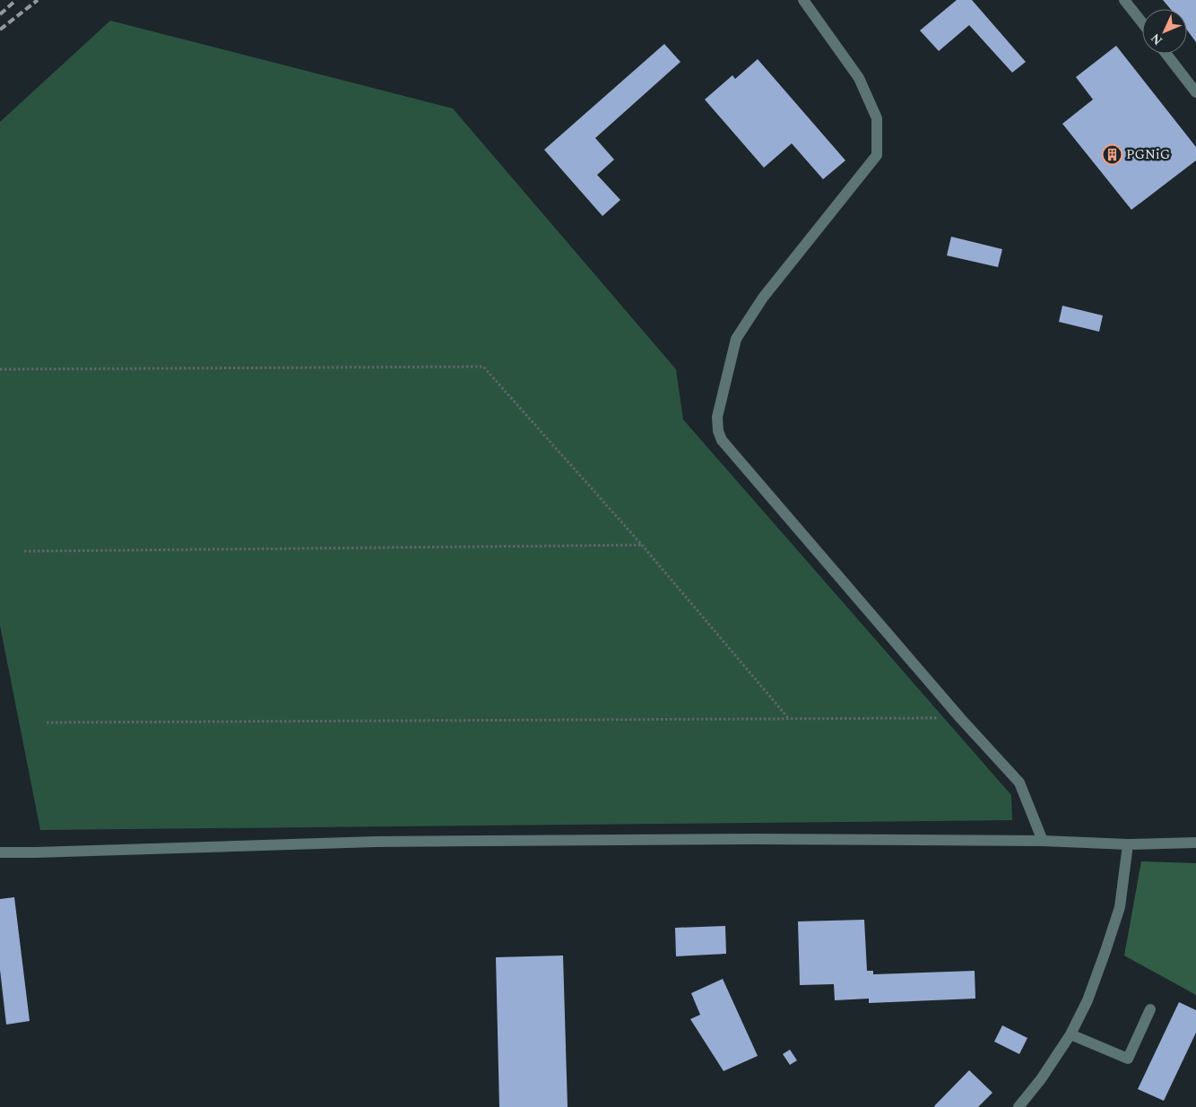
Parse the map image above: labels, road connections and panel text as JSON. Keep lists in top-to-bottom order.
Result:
{
  "places": {
    "building": ["PGNiG"]
  },
  "north": "bottom left"
}
